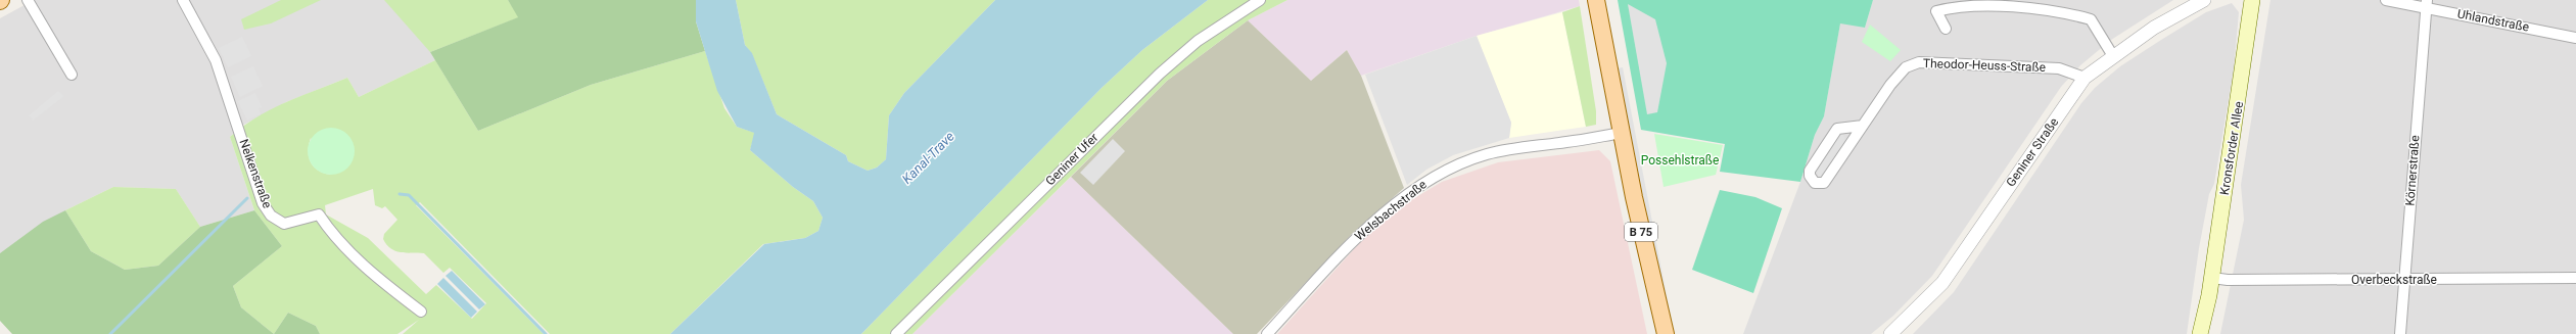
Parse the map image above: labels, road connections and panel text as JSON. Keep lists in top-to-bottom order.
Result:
{
  "streets": {
    "main road": ["Kronsforder Allee", "B 75"],
    "street": [
      "Uhlandstraße",
      "Theodor-Heuss-Straße",
      "Geniner Straße",
      "Geniner Ufer",
      "Körnerstraße",
      "Nelkenstraße",
      "Welsbachstraße",
      "Overbeckstraße"
    ]
  },
  "crossings": [
    ["Uhlandstraße", "Körnerstraße"],
    ["Theodor-Heuss-Straße", "Geniner Straße"],
    ["Kronsforder Allee", "Overbeckstraße"],
    ["Körnerstraße", "Overbeckstraße"],
    ["Welsbachstraße", "B 75"]
  ],
  "water": ["Kanal-Trave"],
  "parks": ["Possehlstraße"]
}
